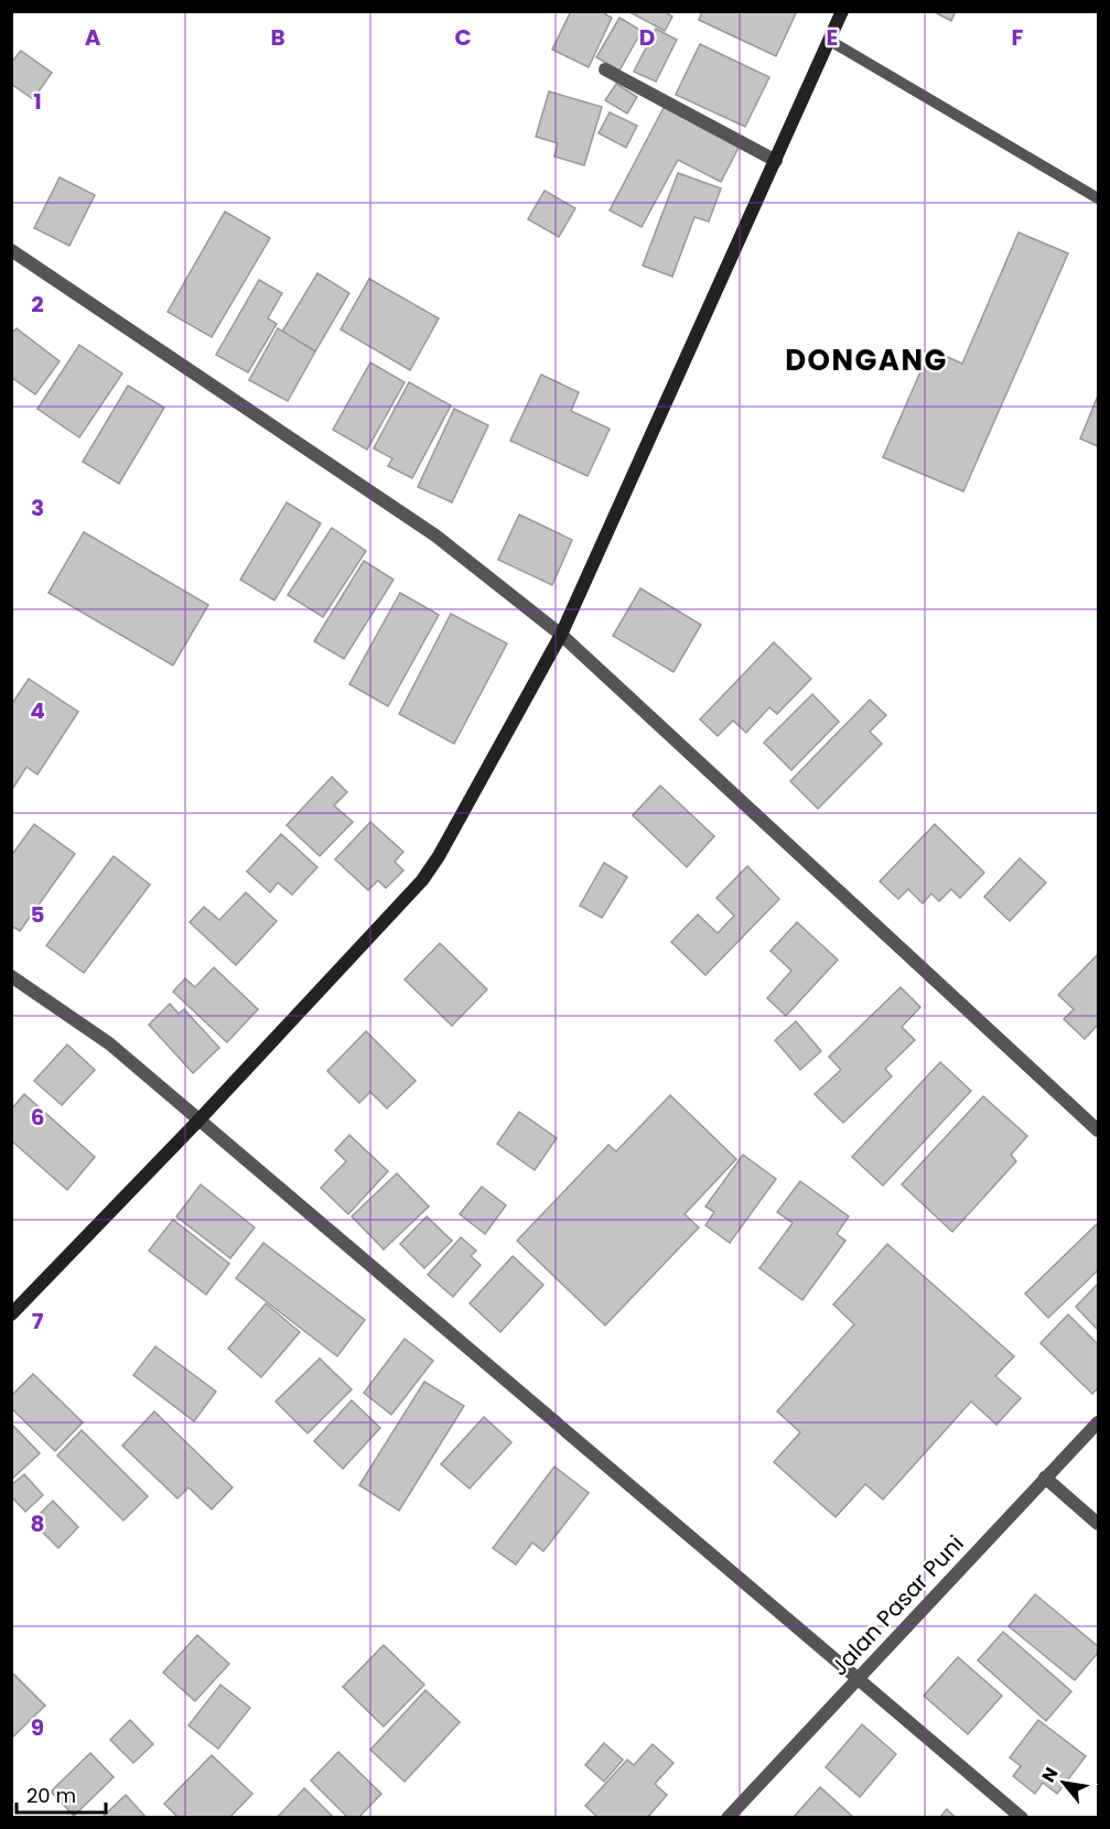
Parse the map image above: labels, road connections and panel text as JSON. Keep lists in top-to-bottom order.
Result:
{
  "streets": {
    "street": ["Jalan Pasar Puni"]
  },
  "districts": ["DONGANG"],
  "scale_bar": "20 m",
  "north": "top left",
  "grid": {
    "columns": [
      "A",
      "B",
      "C",
      "D",
      "E",
      "F"
    ],
    "rows": [
      "1",
      "2",
      "3",
      "4",
      "5",
      "6",
      "7",
      "8",
      "9"
    ]
  }
}
